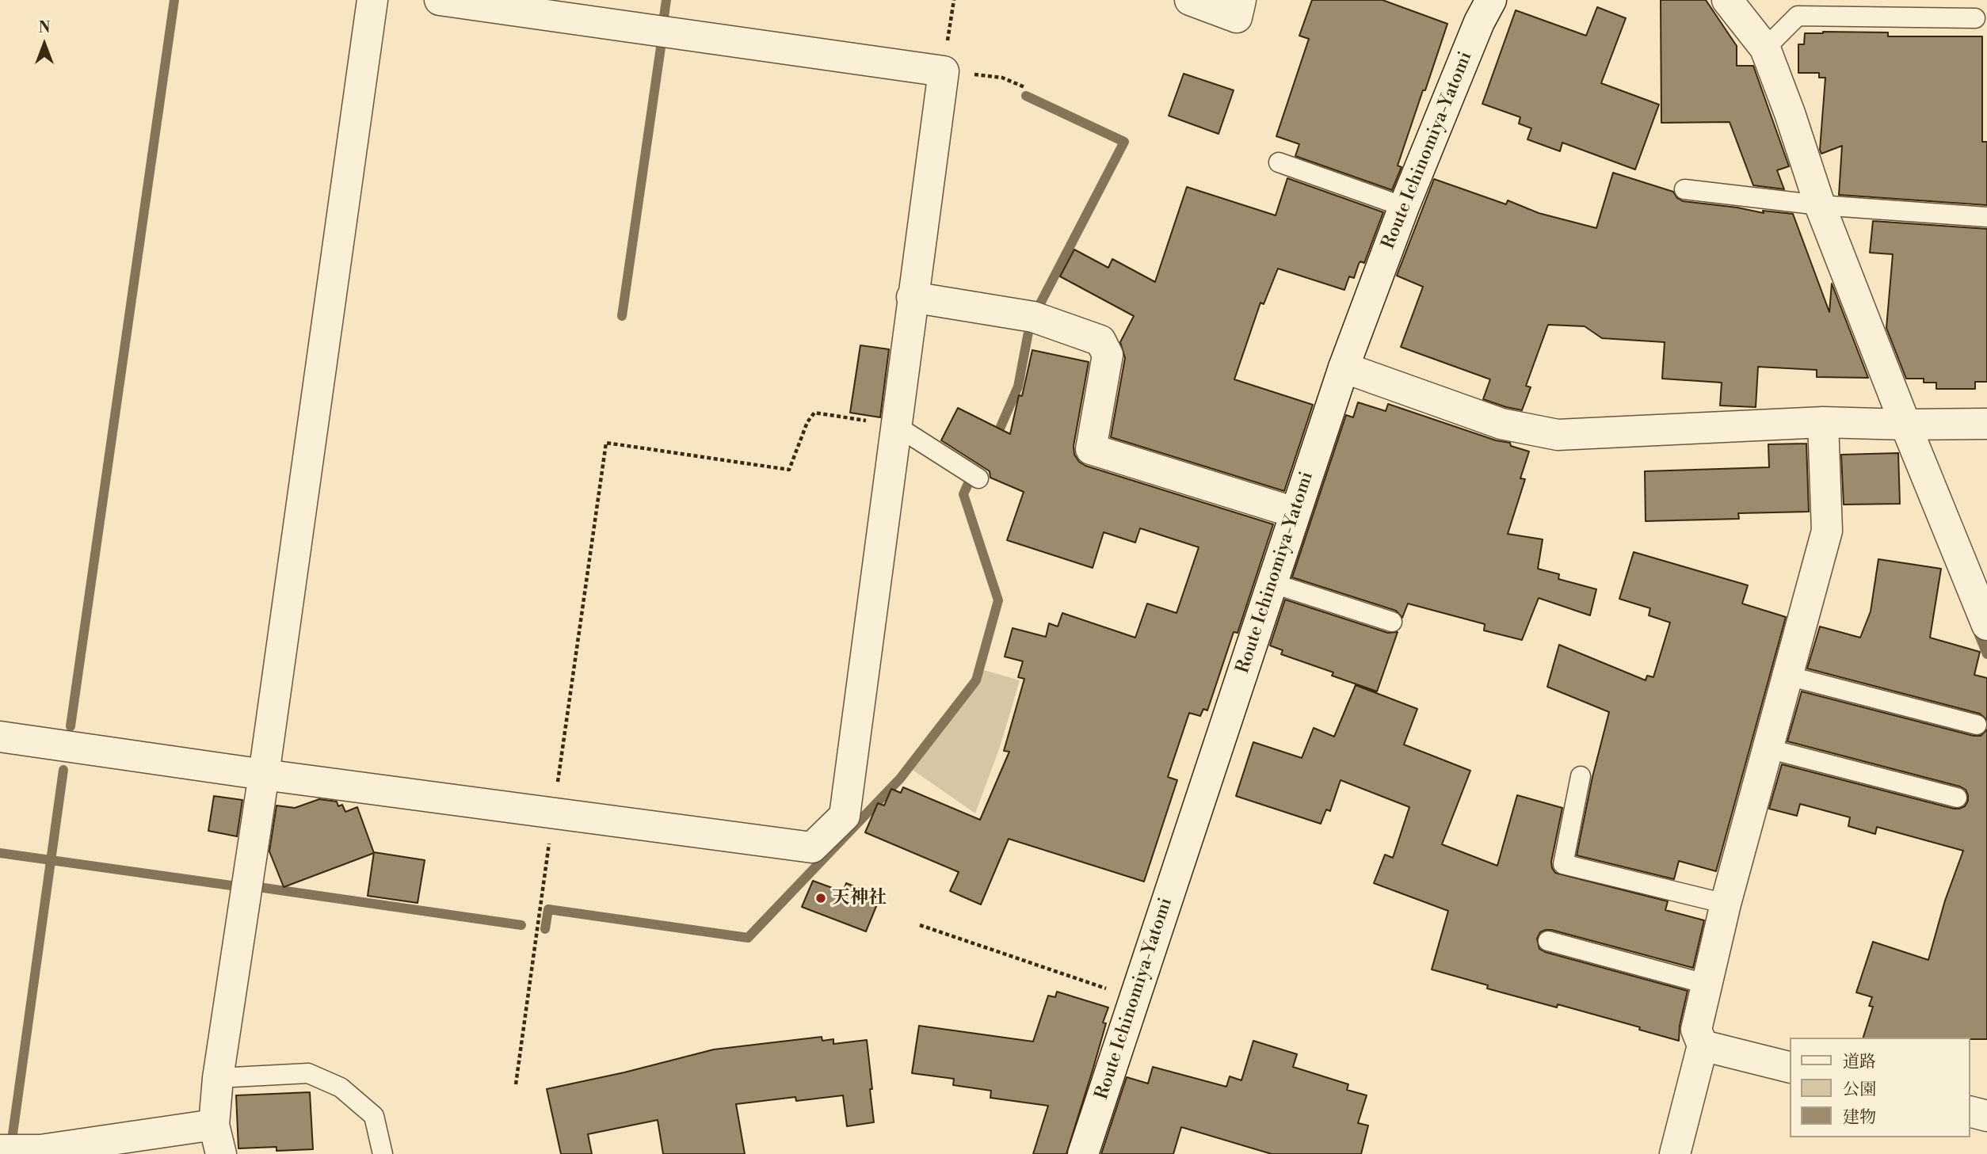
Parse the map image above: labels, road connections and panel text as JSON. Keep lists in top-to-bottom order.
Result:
{
  "streets": {
    "street": ["Route Ichinomiya-Yatomi"]
  },
  "places": ["天神社"],
  "legend": ["道路", "公園", "建物"],
  "north": "top"
}
